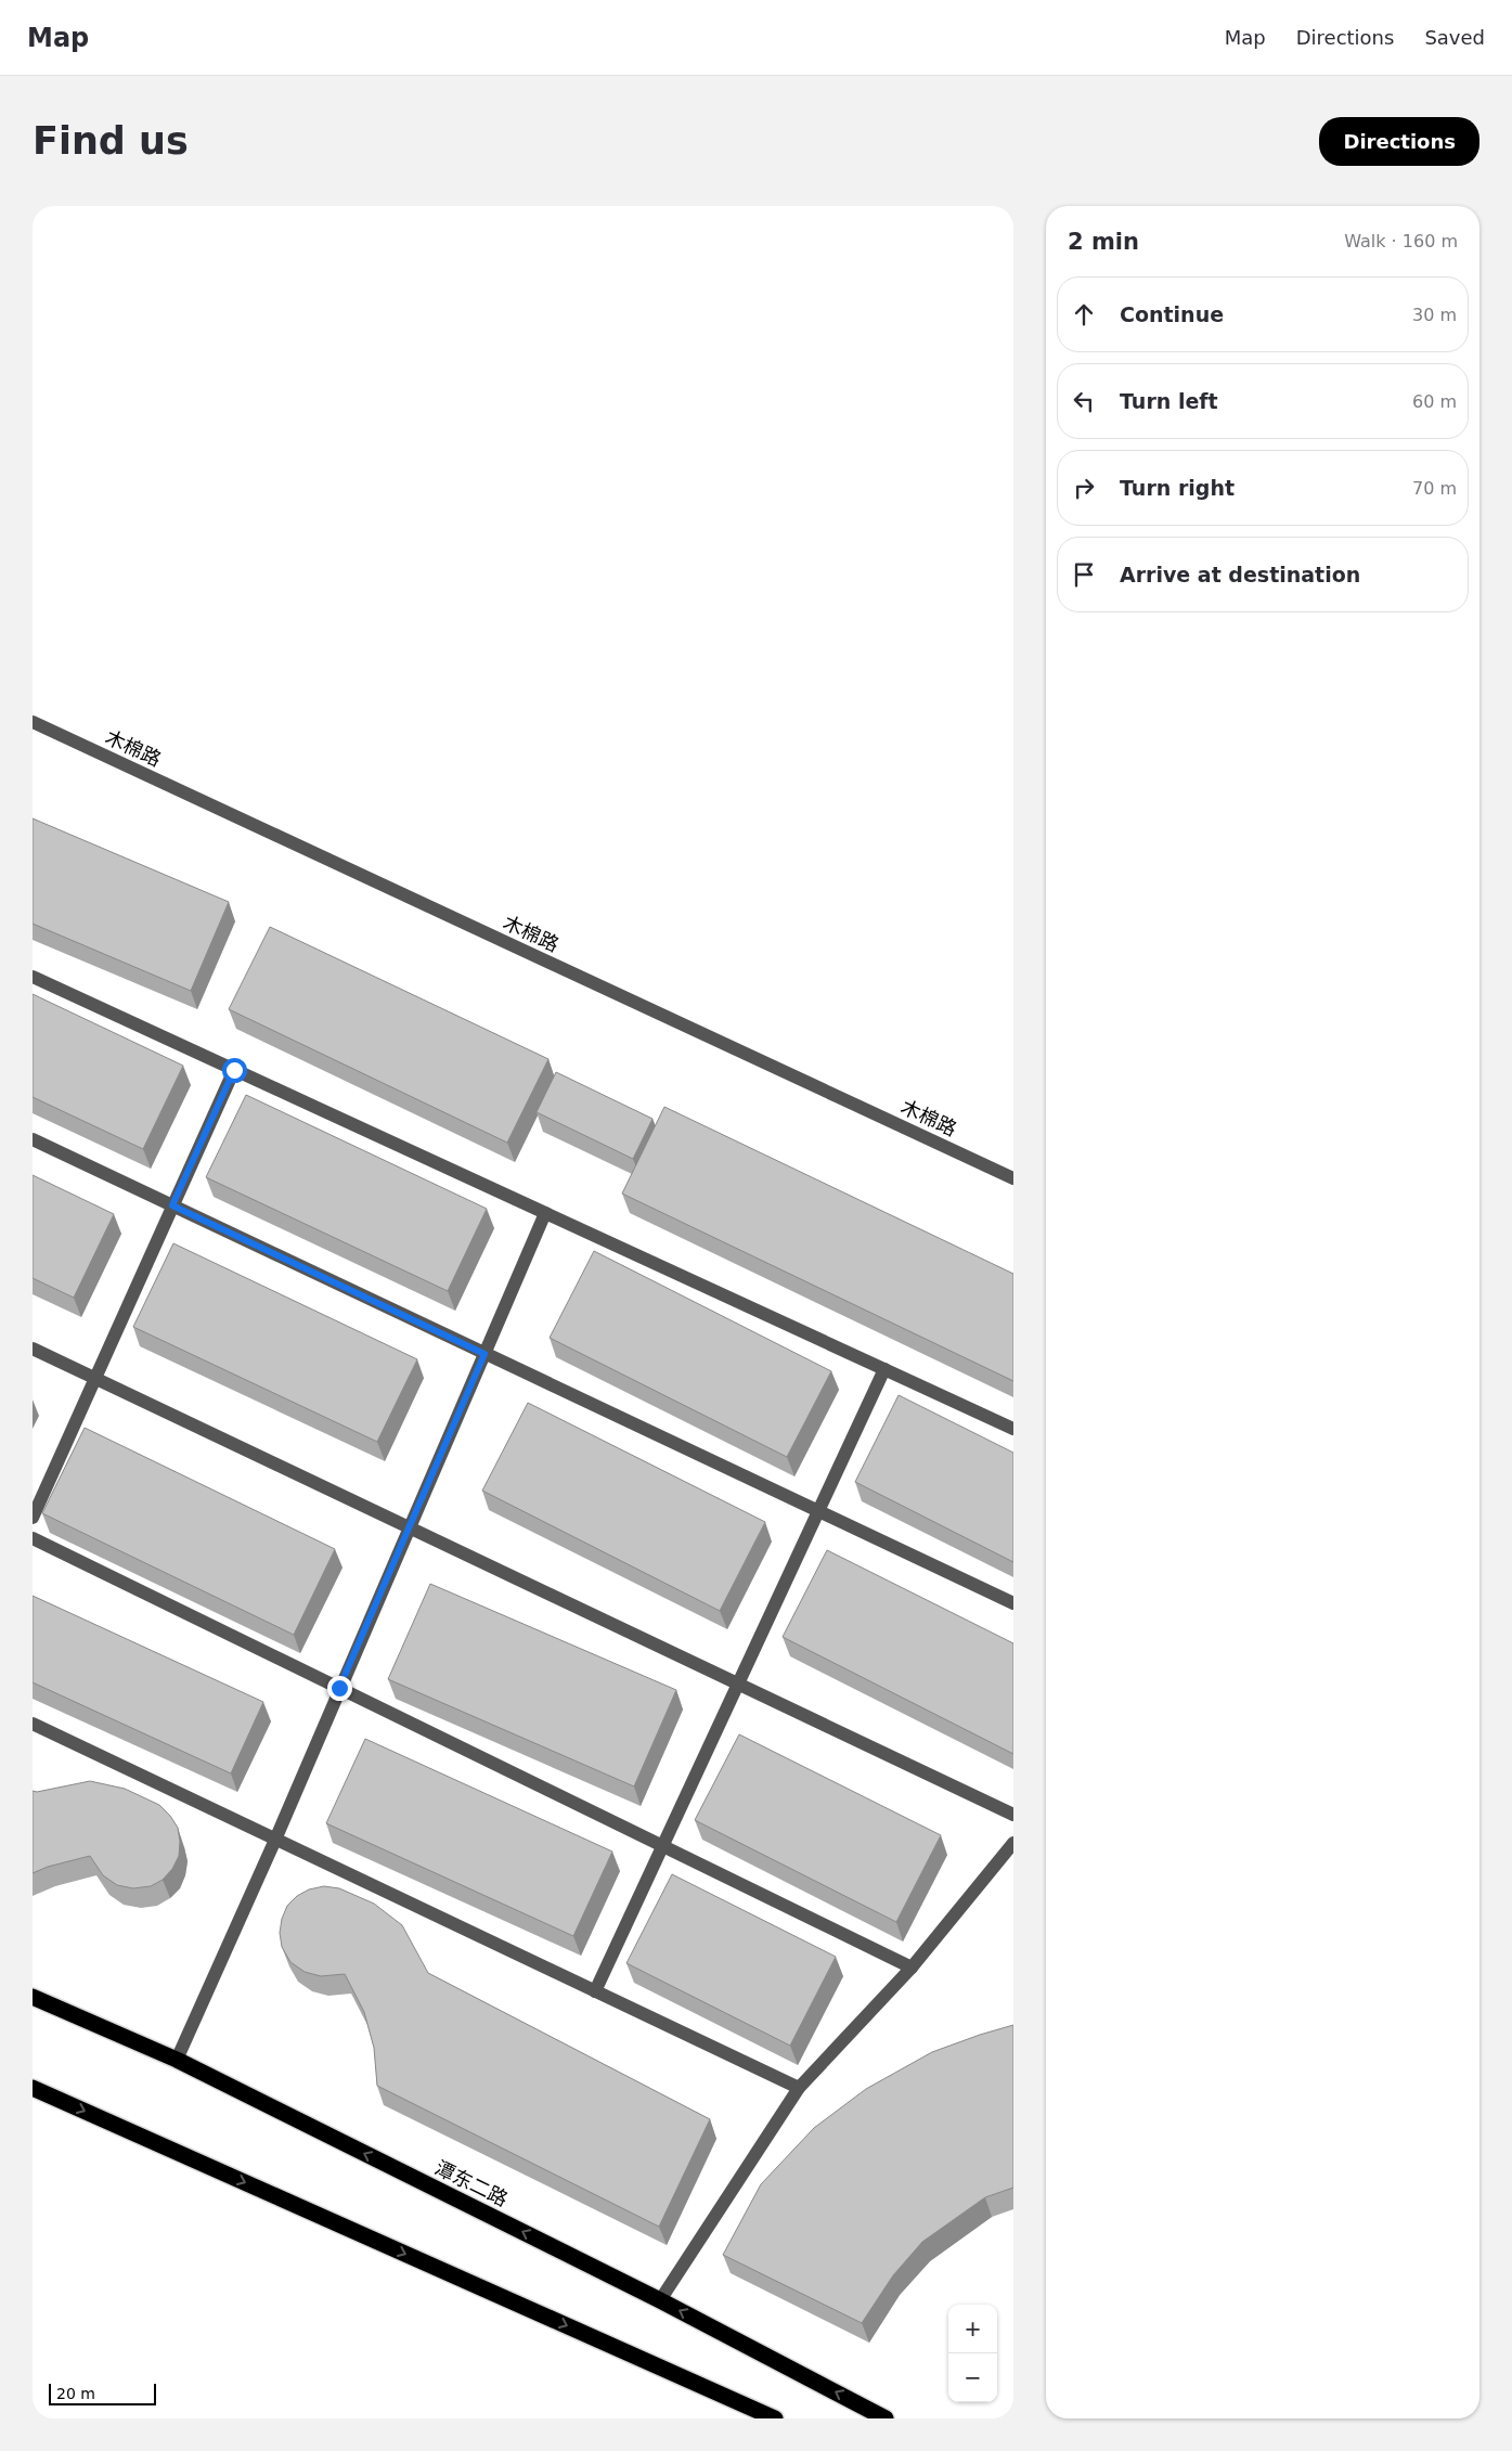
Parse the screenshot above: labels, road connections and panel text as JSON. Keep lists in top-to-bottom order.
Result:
{
  "streets": {
    "highway": ["潭东二路"],
    "street": ["木棉路"]
  },
  "scale_bar": "20 m",
  "page": {
    "header": "Map",
    "nav": ["Map", "Directions", "Saved"],
    "buttons": "Directions",
    "title": "Find us",
    "heading": ["2 min", "Walk · 160 m"],
    "list": [
      ["Continue", "30 m"],
      ["Turn left", "60 m"],
      ["Turn right", "70 m"],
      "Arrive at destination"
    ],
    "map_buttons": ["+", "−"],
    "scale": "20 m"
  }
}
